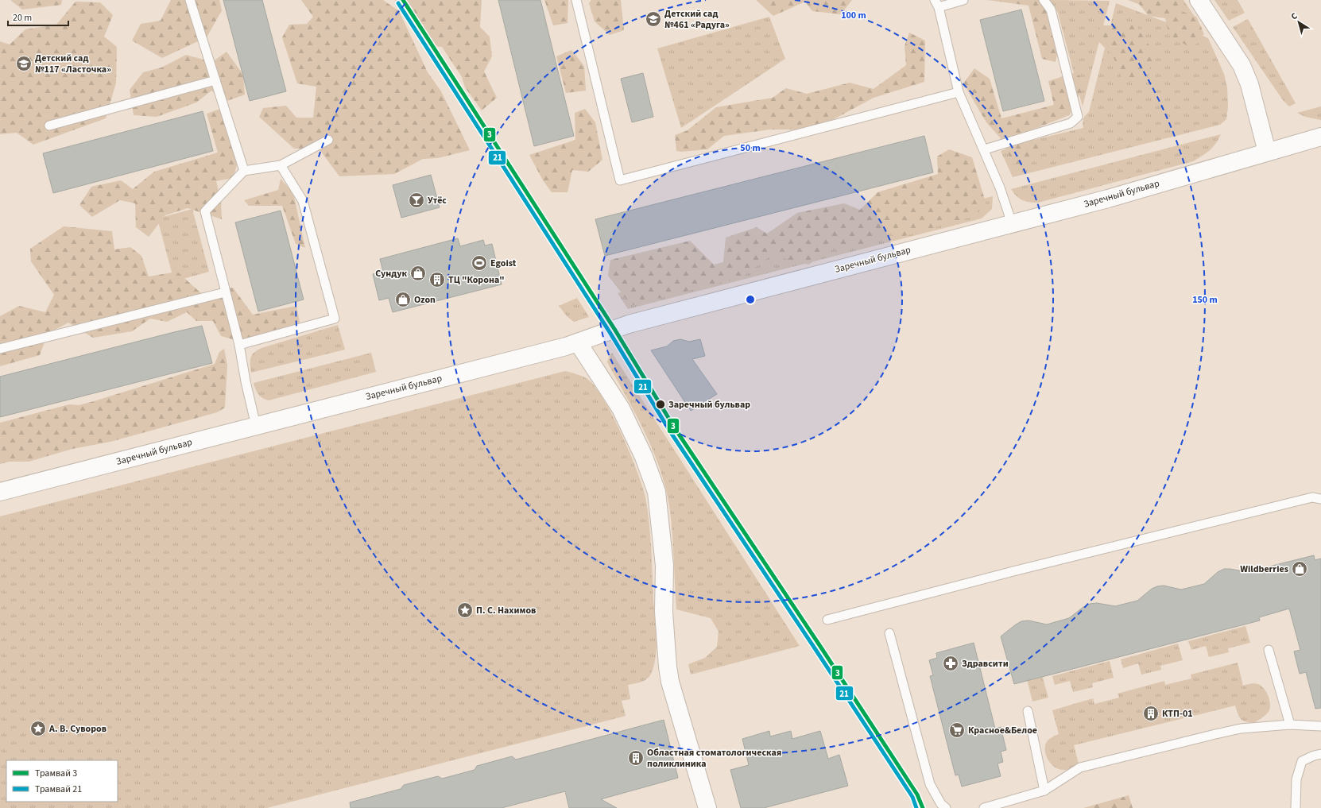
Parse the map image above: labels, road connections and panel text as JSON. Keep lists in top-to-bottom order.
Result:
{
  "streets": {
    "street": ["Заречный бульвар"]
  },
  "places": {
    "school or university": ["Детский сад №461 «Радуга»", "Детский сад №117 «Ласточка»"],
    "bar": ["Утёс"],
    "sports": ["Egoist"],
    "shop": ["Сундук", "Ozon", "Wildberries"],
    "building": ["ТЦ \"Корона\"", "КТП-01", "Областная стоматологическая поликлиника"],
    "other": ["Заречный бульвар"],
    "place": ["П. С. Нахимов", "А. В. Суворов"],
    "pharmacy": ["Здравсити"],
    "supermarket": ["Красное&Белое"]
  },
  "lines": ["tram line 3", "tram line 21"],
  "legend": ["Трамвай 3", "Трамвай 21"],
  "scale_bar": "20 m",
  "north": "top left",
  "rings": ["100 m", "50 m", "150 m"]
}
